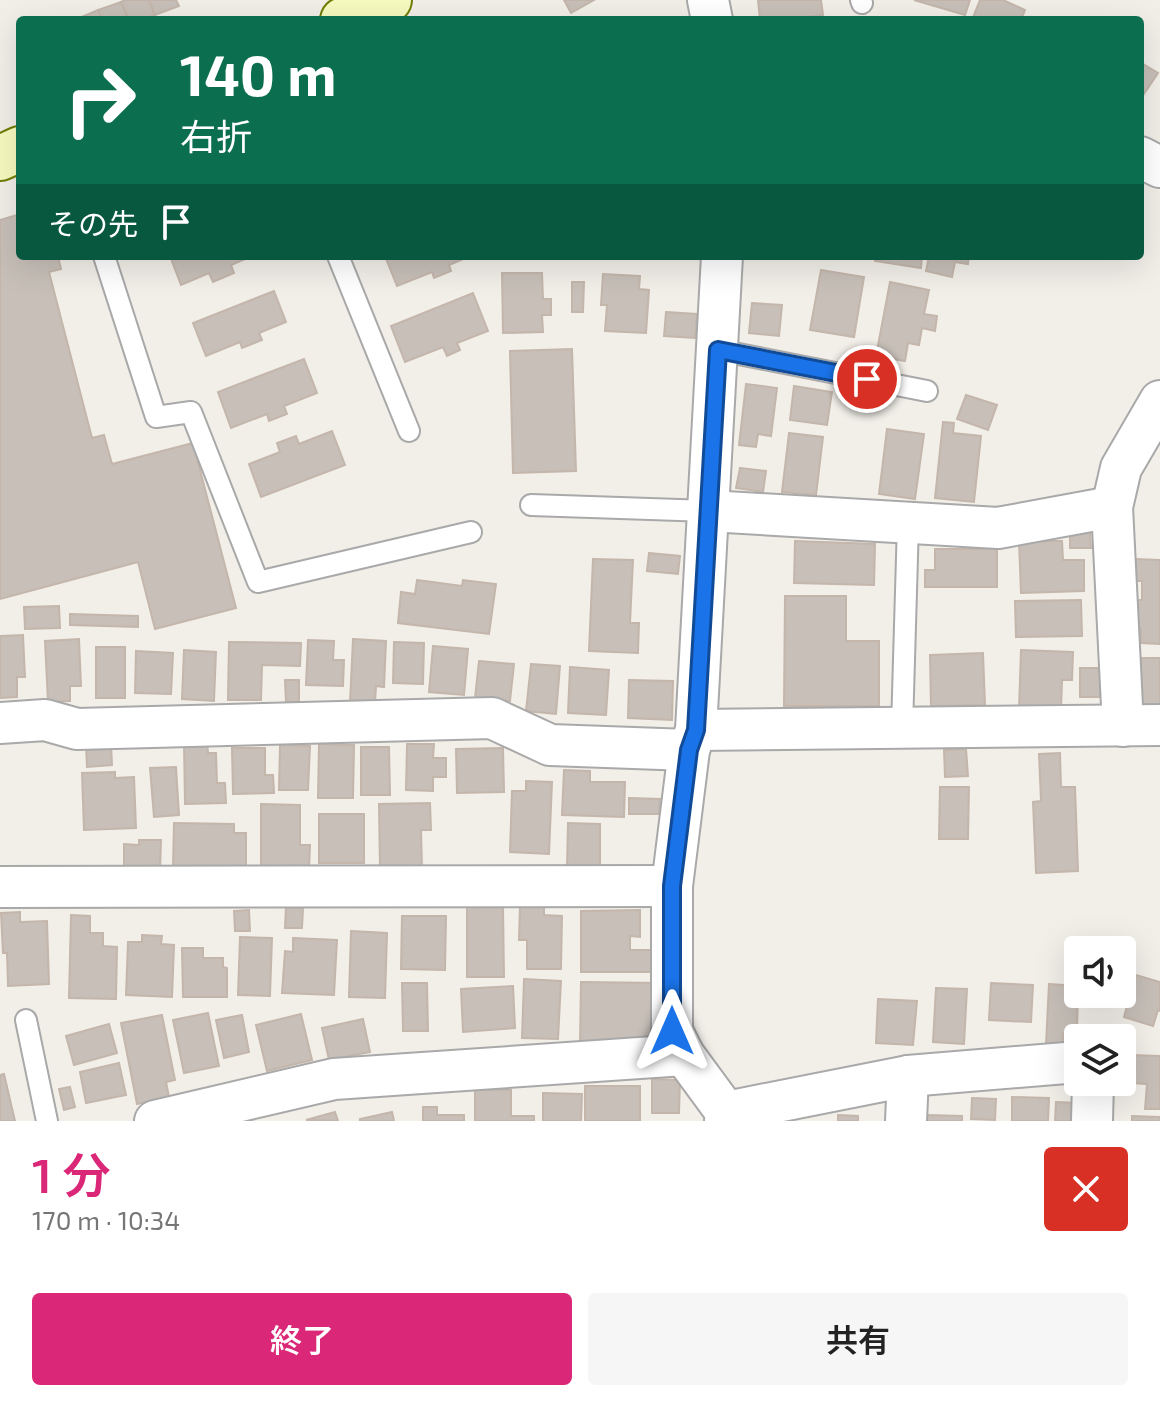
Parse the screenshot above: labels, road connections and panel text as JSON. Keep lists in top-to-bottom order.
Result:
{
  "page": {
    "turn": ["140 m", "右折"],
    "then": "その先",
    "heading": ["1 分", "170 m · 10:34"],
    "buttons": ["終了", "共有"]
  }
}
